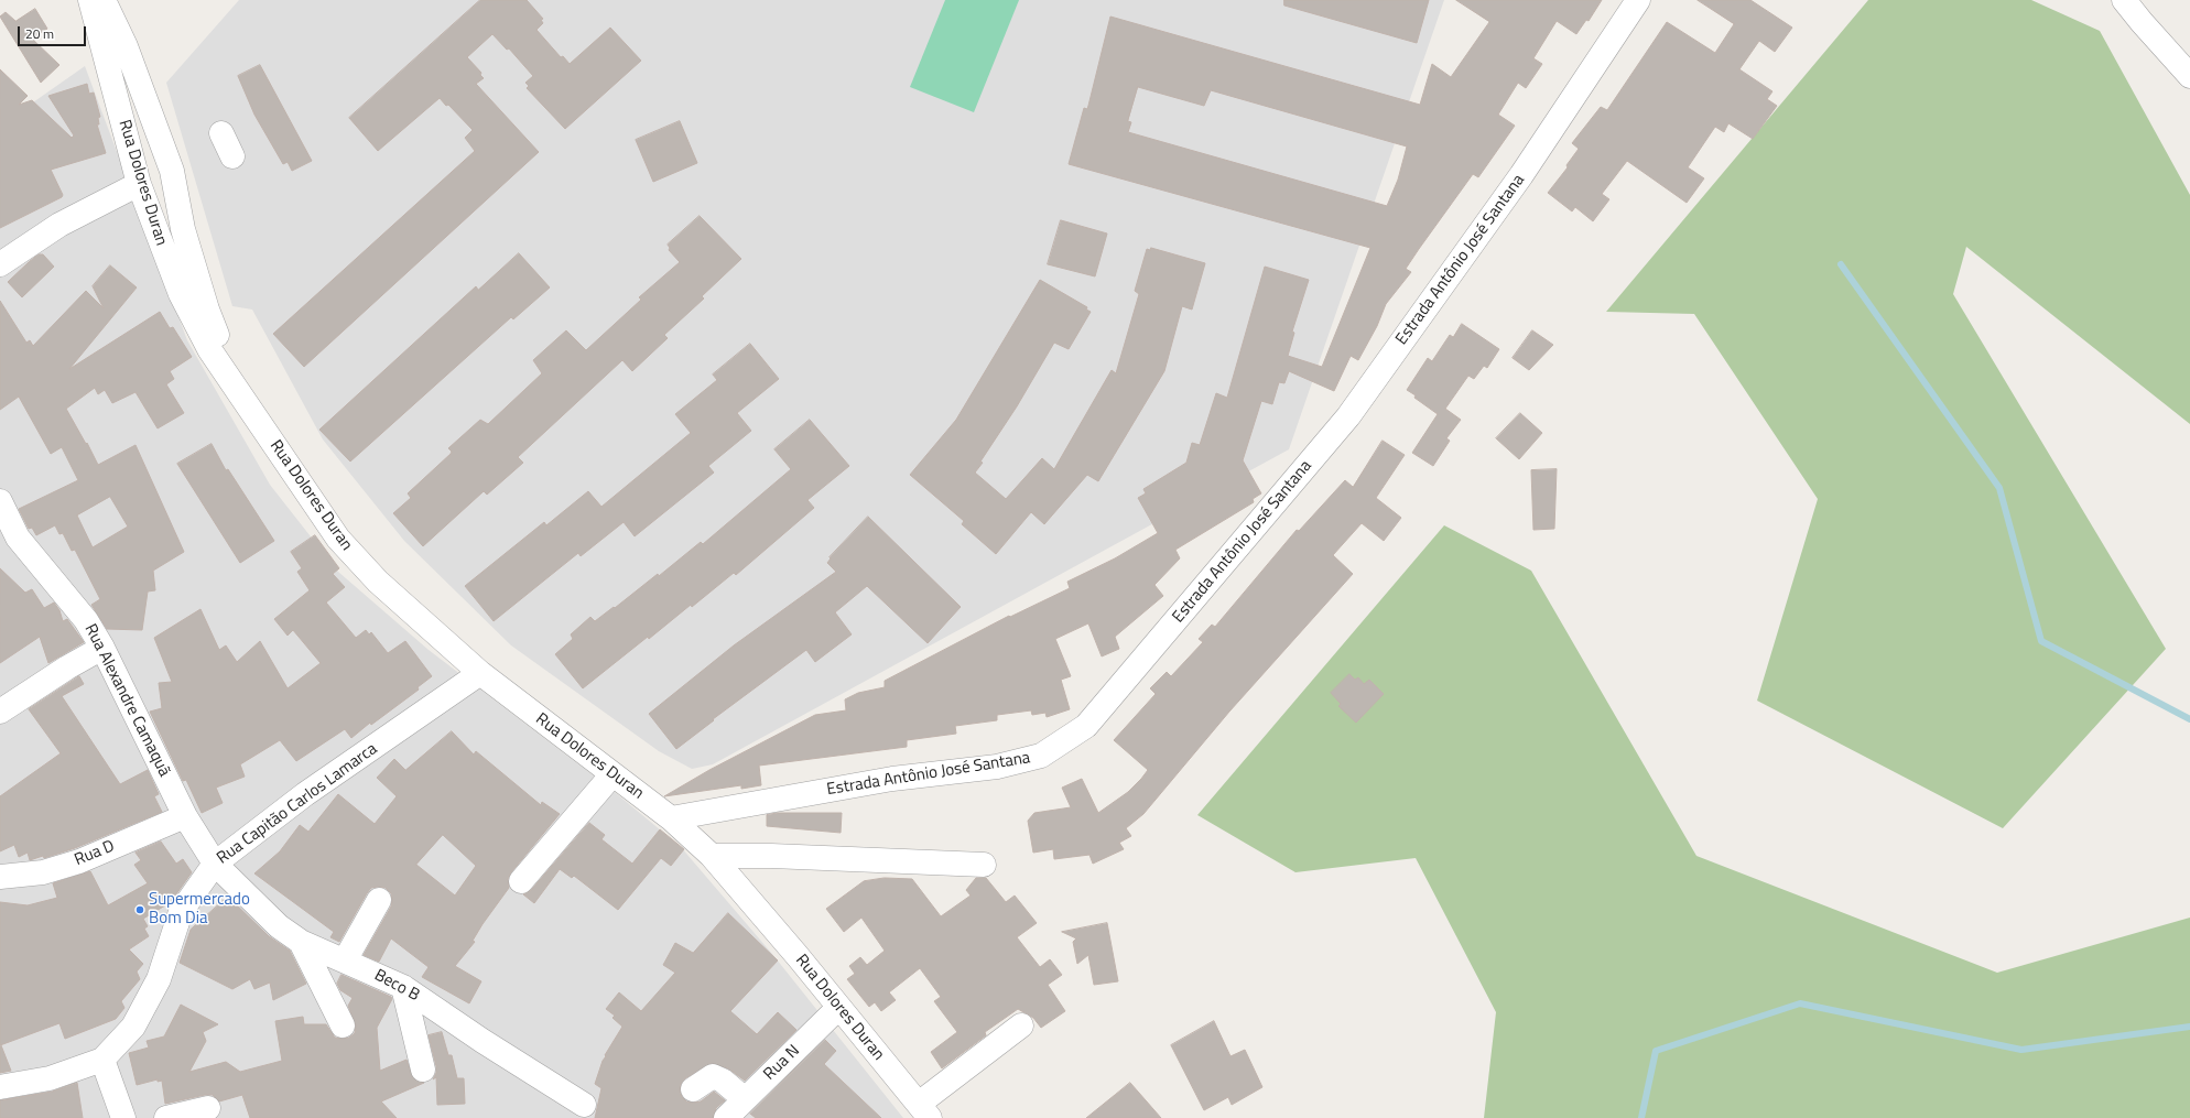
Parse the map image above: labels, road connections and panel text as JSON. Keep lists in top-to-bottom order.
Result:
{
  "streets": {
    "street": [
      "Rua Dolores Duran",
      "Estrada Antônio José Santana",
      "Rua Alexandre Camaquã",
      "Rua Capitão Carlos Lamarca",
      "Rua D",
      "Beco B",
      "Rua N"
    ]
  },
  "crossings": [
    ["Rua Dolores Duran", "Estrada Antônio José Santana"],
    ["Rua Dolores Duran", "Rua Capitão Carlos Lamarca"],
    ["Rua Dolores Duran", "Rua N"],
    ["Rua Alexandre Camaquã", "Rua Capitão Carlos Lamarca"],
    ["Rua Alexandre Camaquã", "Rua D"],
    ["Rua Alexandre Camaquã", "Beco B"],
    ["Rua Capitão Carlos Lamarca", "Beco B"]
  ],
  "places": ["Supermercado Bom Dia"],
  "scale_bar": "20 m"
}
